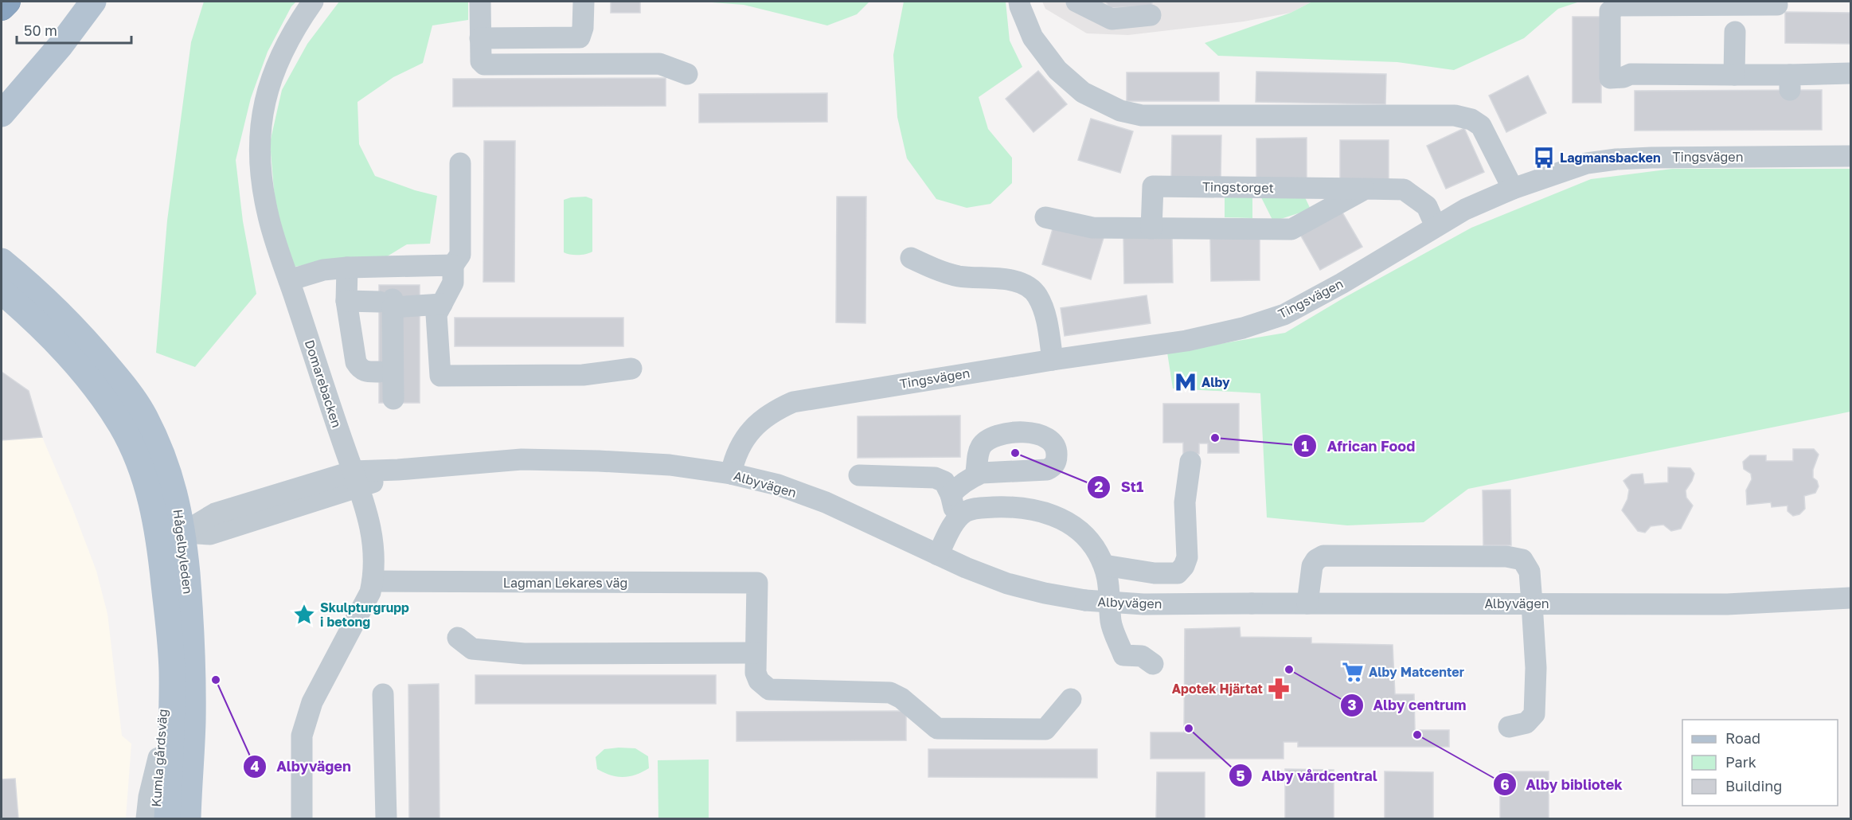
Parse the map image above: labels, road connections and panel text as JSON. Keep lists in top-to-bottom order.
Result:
{
  "streets": {
    "main road": ["Hågelbyleden"],
    "street": [
      "Tingsvägen",
      "Tingstorget",
      "Domarebacken",
      "Albyvägen",
      "Lagman Lekares väg",
      "Kumla gårdsväg"
    ]
  },
  "crossings": [
    ["Tingsvägen", "Tingstorget"],
    ["Tingsvägen", "Albyvägen"],
    ["Domarebacken", "Albyvägen"],
    ["Albyvägen", "Hågelbyleden"],
    ["Hågelbyleden", "Kumla gårdsväg"]
  ],
  "places": {
    "bus stop": ["Lagmansbacken"],
    "metro station": ["Alby"],
    "other": [
      "African Food",
      "St1",
      "Alby centrum",
      "Albyvägen",
      "Alby vårdcentral",
      "Alby bibliotek"
    ],
    "place": ["Skulpturgrupp i betong"],
    "supermarket": ["Alby Matcenter"],
    "pharmacy": ["Apotek Hjärtat"]
  },
  "legend": ["Road", "Park", "Building"],
  "scale_bar": "50 m"
}
